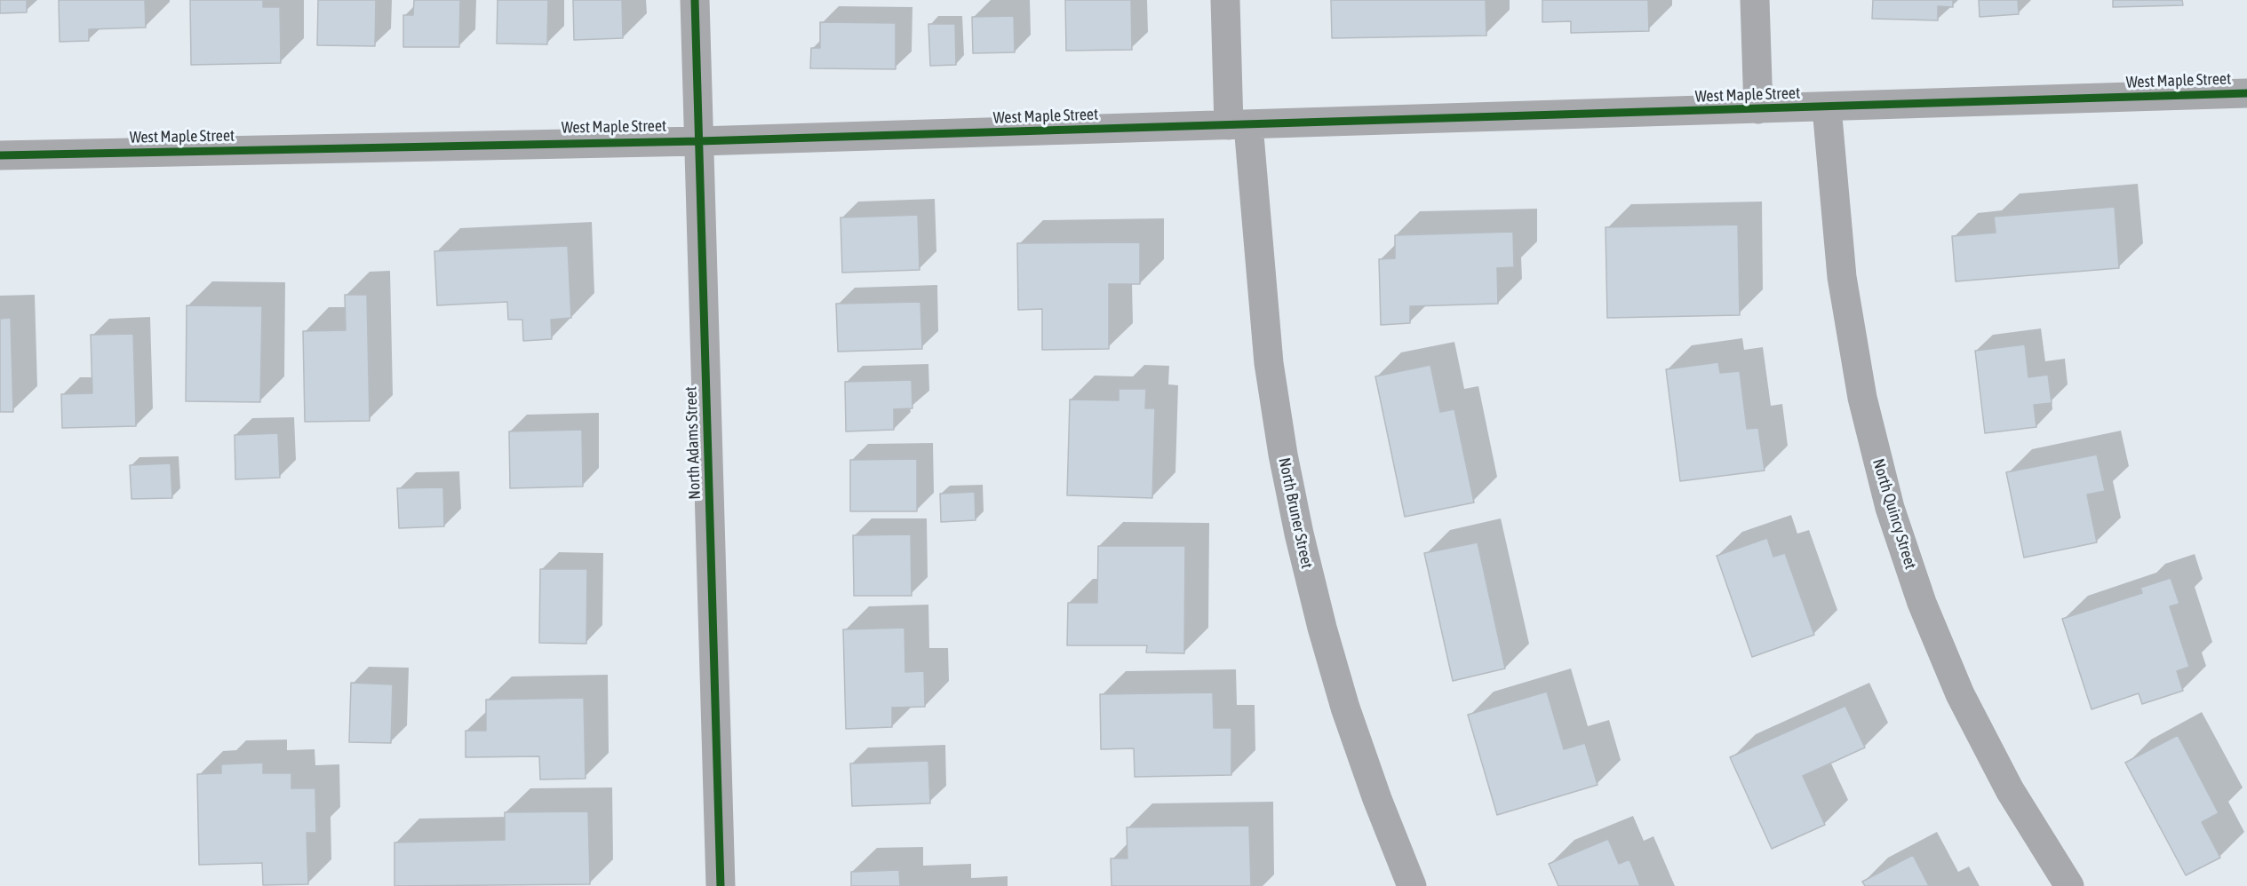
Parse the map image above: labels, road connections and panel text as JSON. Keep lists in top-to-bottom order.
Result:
{
  "streets": {
    "street": [
      "West Maple Street",
      "North Adams Street",
      "North Bruner Street",
      "North Quincy Street"
    ]
  },
  "crossings": [
    ["West Maple Street", "North Adams Street"],
    ["West Maple Street", "North Bruner Street"],
    ["West Maple Street", "North Quincy Street"]
  ]
}
